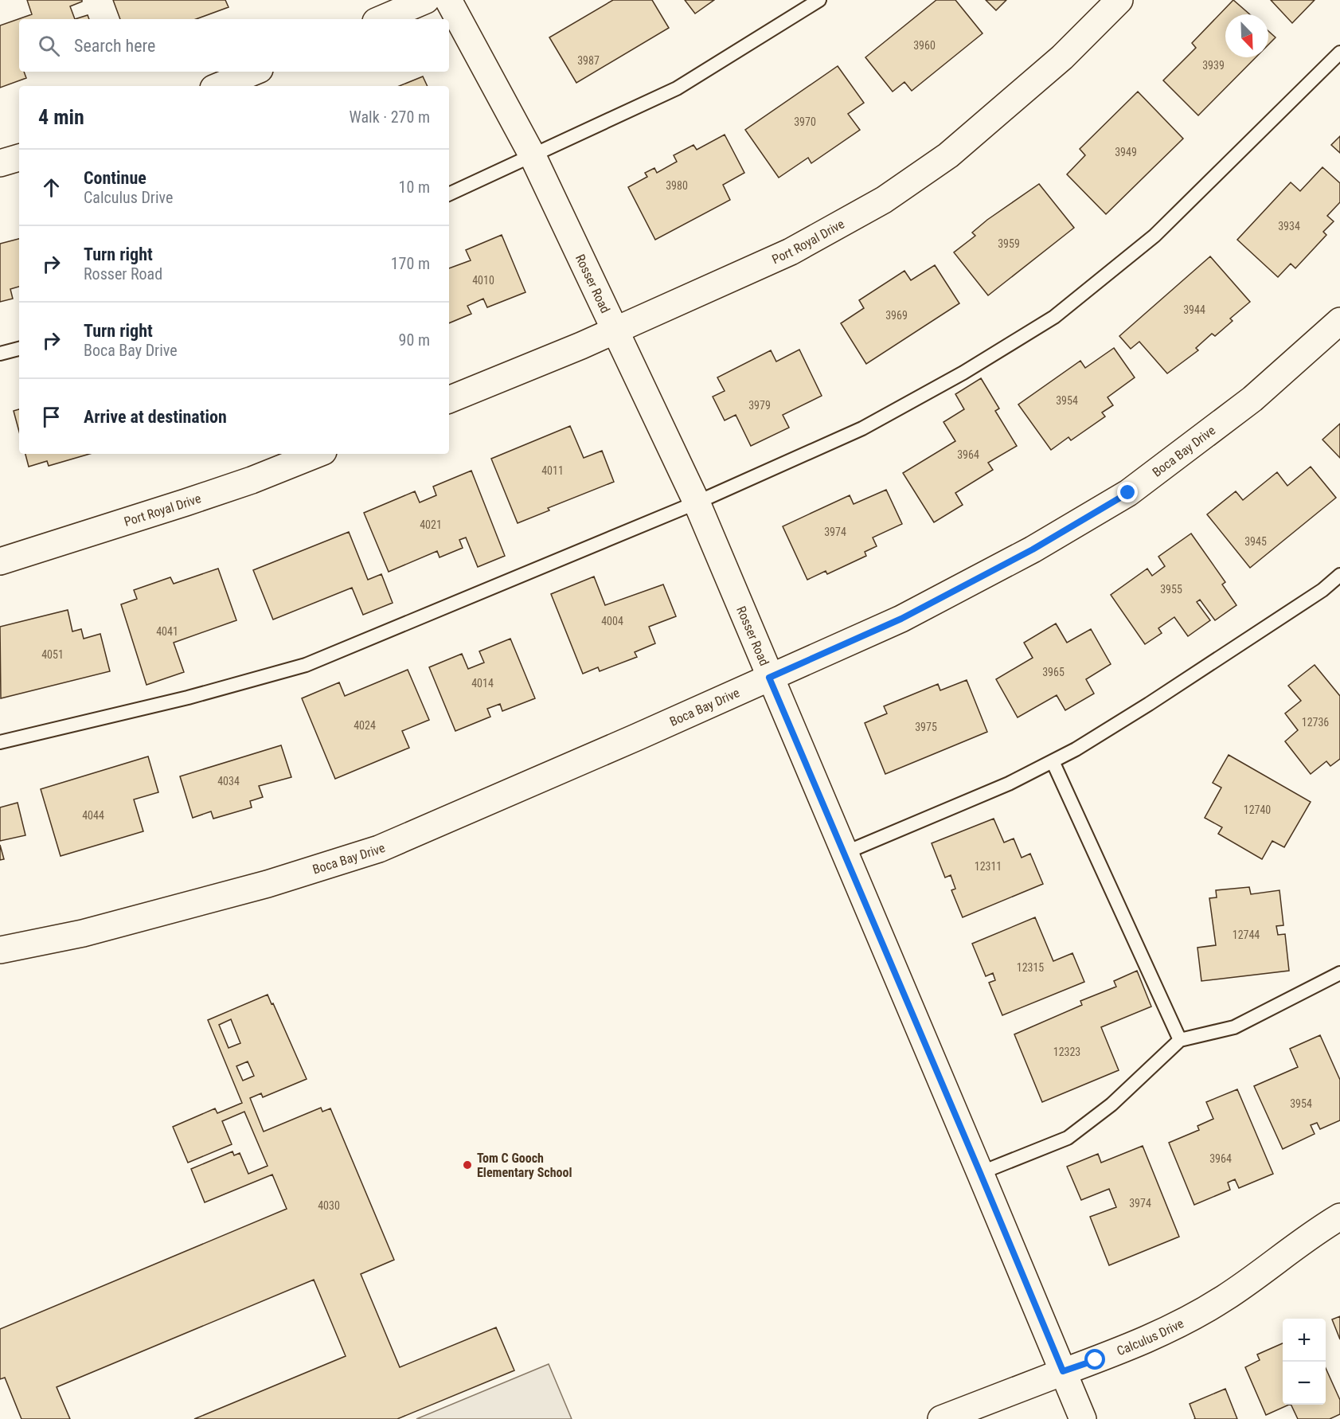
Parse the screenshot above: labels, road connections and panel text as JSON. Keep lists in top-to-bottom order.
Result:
{
  "streets": {
    "street": [
      "Port Royal Drive",
      "Rosser Road",
      "Boca Bay Drive",
      "Calculus Drive"
    ]
  },
  "crossings": [
    ["Port Royal Drive", "Rosser Road"],
    ["Rosser Road", "Boca Bay Drive"],
    ["Rosser Road", "Calculus Drive"]
  ],
  "places": ["Tom C Gooch Elementary School"],
  "house_numbers": [
    "3960",
    "3987",
    "3939",
    "3970",
    "3949",
    "3980",
    "3934",
    "3959",
    "4010",
    "3944",
    "3969",
    "3954",
    "3979",
    "3964",
    "4011",
    "4021",
    "3974",
    "3945",
    "3955",
    "4004",
    "4041",
    "4051",
    "3965",
    "4014",
    "12736",
    "4024",
    "3975",
    "4034",
    "12740",
    "4044",
    "12311",
    "12744",
    "12315",
    "12323",
    "3954",
    "3964",
    "3974",
    "4030"
  ],
  "north": "bottom right",
  "page": {
    "search": "Search here",
    "heading": ["4 min", "Walk · 270 m"],
    "list": [
      ["Continue", "Calculus Drive", "10 m"],
      ["Turn right", "Rosser Road", "170 m"],
      ["Turn right", "Boca Bay Drive", "90 m"],
      "Arrive at destination"
    ],
    "map_buttons": ["+", "−"]
  }
}
